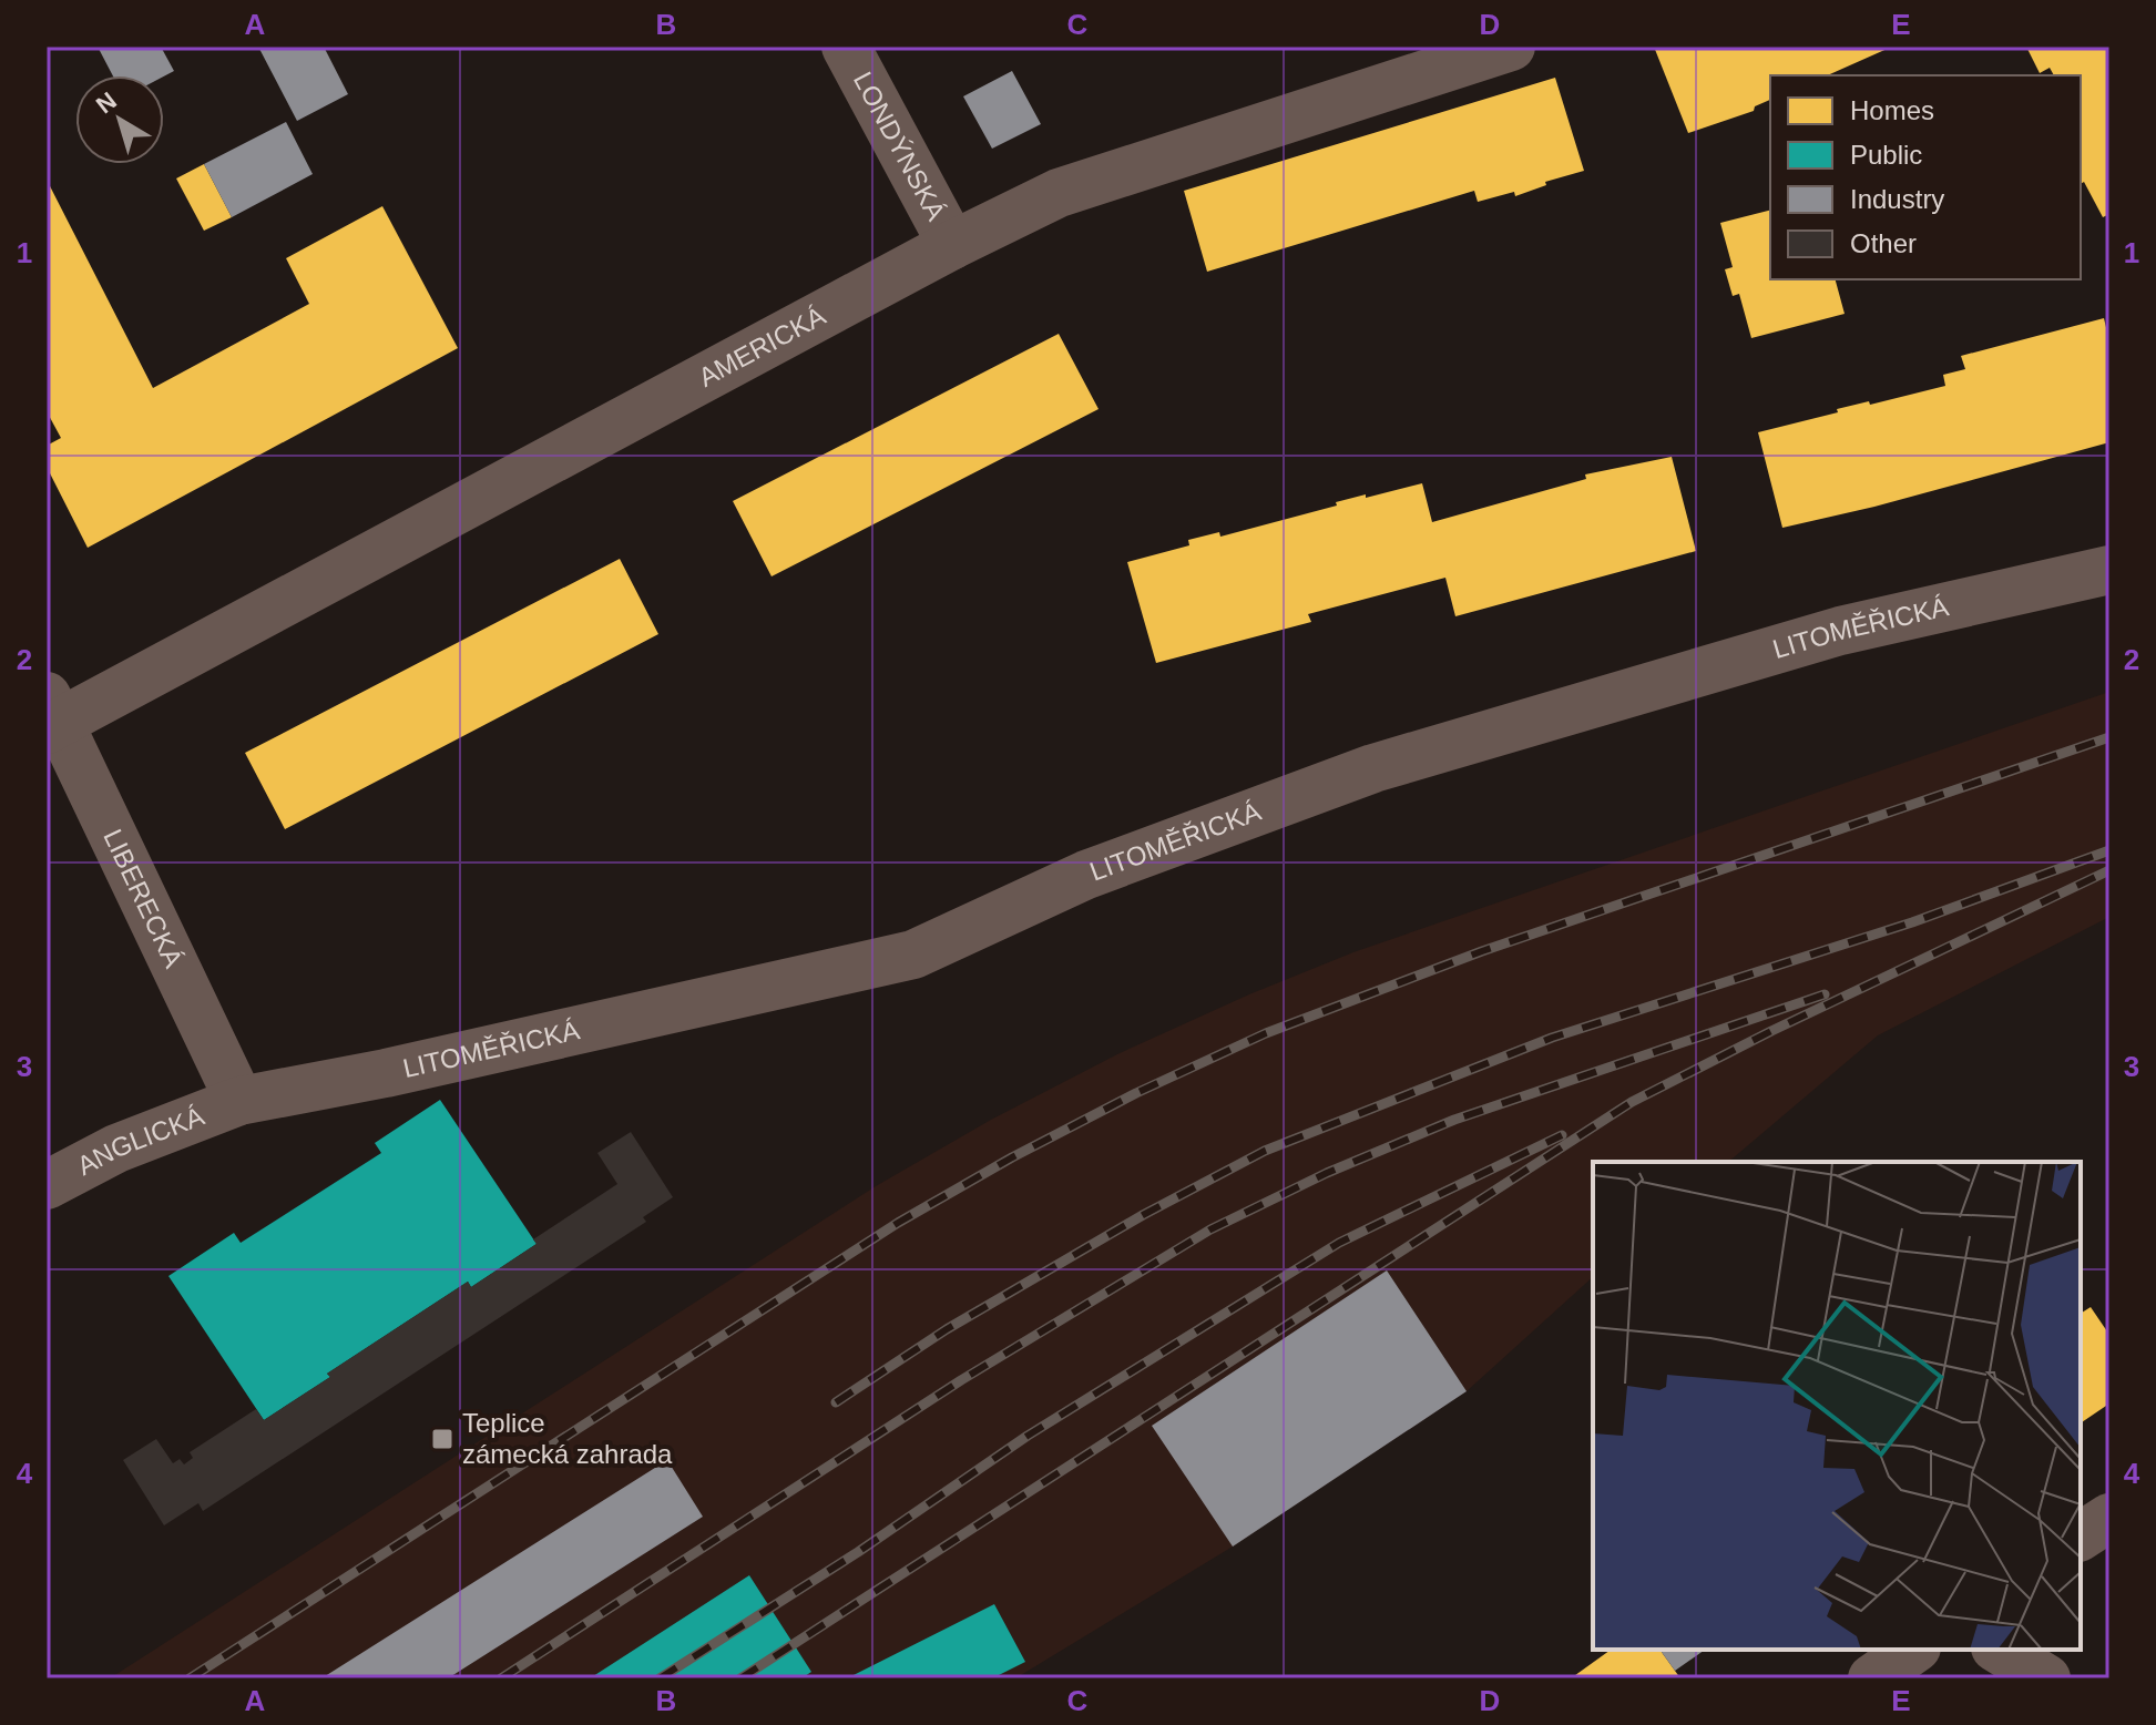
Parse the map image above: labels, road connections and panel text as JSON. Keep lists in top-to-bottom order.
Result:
{
  "streets": {
    "street": [
      "LONDÝNSKÁ",
      "AMERICKÁ",
      "LITOMĚŘICKÁ",
      "LIBERECKÁ",
      "ANGLICKÁ"
    ]
  },
  "crossings": [
    ["LONDÝNSKÁ", "AMERICKÁ"],
    ["AMERICKÁ", "LIBERECKÁ"],
    ["LITOMĚŘICKÁ", "LIBERECKÁ"],
    ["LITOMĚŘICKÁ", "ANGLICKÁ"],
    ["LIBERECKÁ", "ANGLICKÁ"]
  ],
  "places": {
    "transit": ["Teplice zámecká zahrada"]
  },
  "legend": [
    "Homes",
    "Public",
    "Industry",
    "Other"
  ],
  "north": "top left",
  "grid": {
    "columns": [
      "A",
      "B",
      "C",
      "D",
      "E"
    ],
    "rows": [
      "1",
      "2",
      "3",
      "4"
    ]
  }
}
